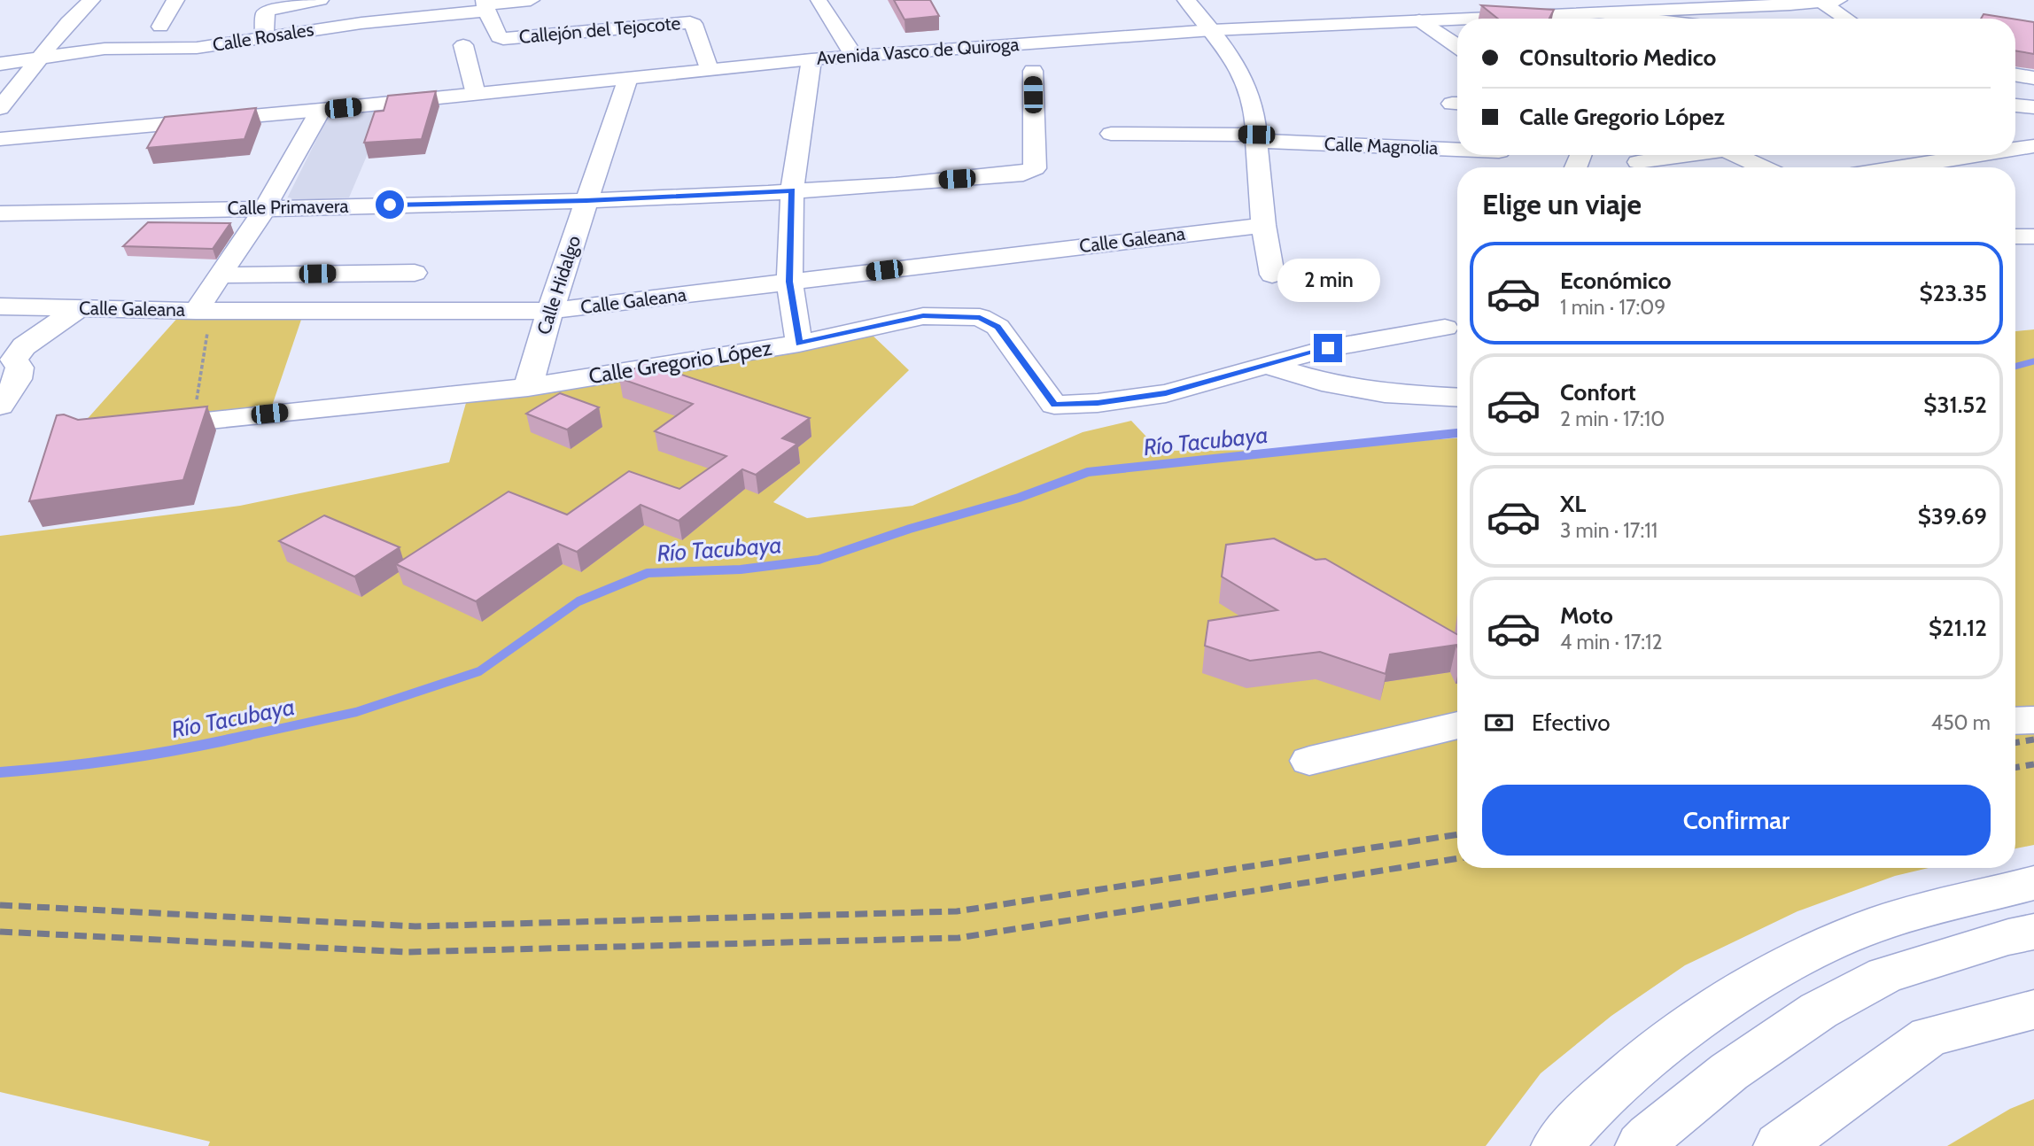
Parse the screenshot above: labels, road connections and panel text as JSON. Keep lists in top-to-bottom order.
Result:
{
  "streets": {
    "main road": [
      "Callejón del Tejocote",
      "Calle Rosales",
      "Avenida Vasco de Quiroga",
      "Calle Magnolia",
      "Calle Primavera",
      "Calle Galeana",
      "Calle Hidalgo",
      "Calle Gregorio López"
    ]
  },
  "crossings": [
    ["Callejón del Tejocote", "Calle Rosales"],
    ["Callejón del Tejocote", "Avenida Vasco de Quiroga"],
    ["Avenida Vasco de Quiroga", "Calle Hidalgo"],
    ["Calle Primavera", "Calle Hidalgo"],
    ["Calle Galeana", "Calle Hidalgo"],
    ["Calle Hidalgo", "Calle Gregorio López"]
  ],
  "water": ["Río Tacubaya"],
  "page": {
    "banner": ["C0nsultorio Medico", "Calle Gregorio López"],
    "heading": "Elige un viaje",
    "list": [
      {
        "name": "Económico",
        "note": "1 min · 17:09",
        "value": "$23.35"
      },
      {
        "name": "Confort",
        "note": "2 min · 17:10",
        "value": "$31.52"
      },
      {
        "name": "XL",
        "note": "3 min · 17:11",
        "value": "$39.69"
      },
      {
        "name": "Moto",
        "note": "4 min · 17:12",
        "value": "$21.12"
      }
    ],
    "bubble": "2 min",
    "pay": ["Efectivo", "450 m"],
    "buttons": "Confirmar"
  }
}
